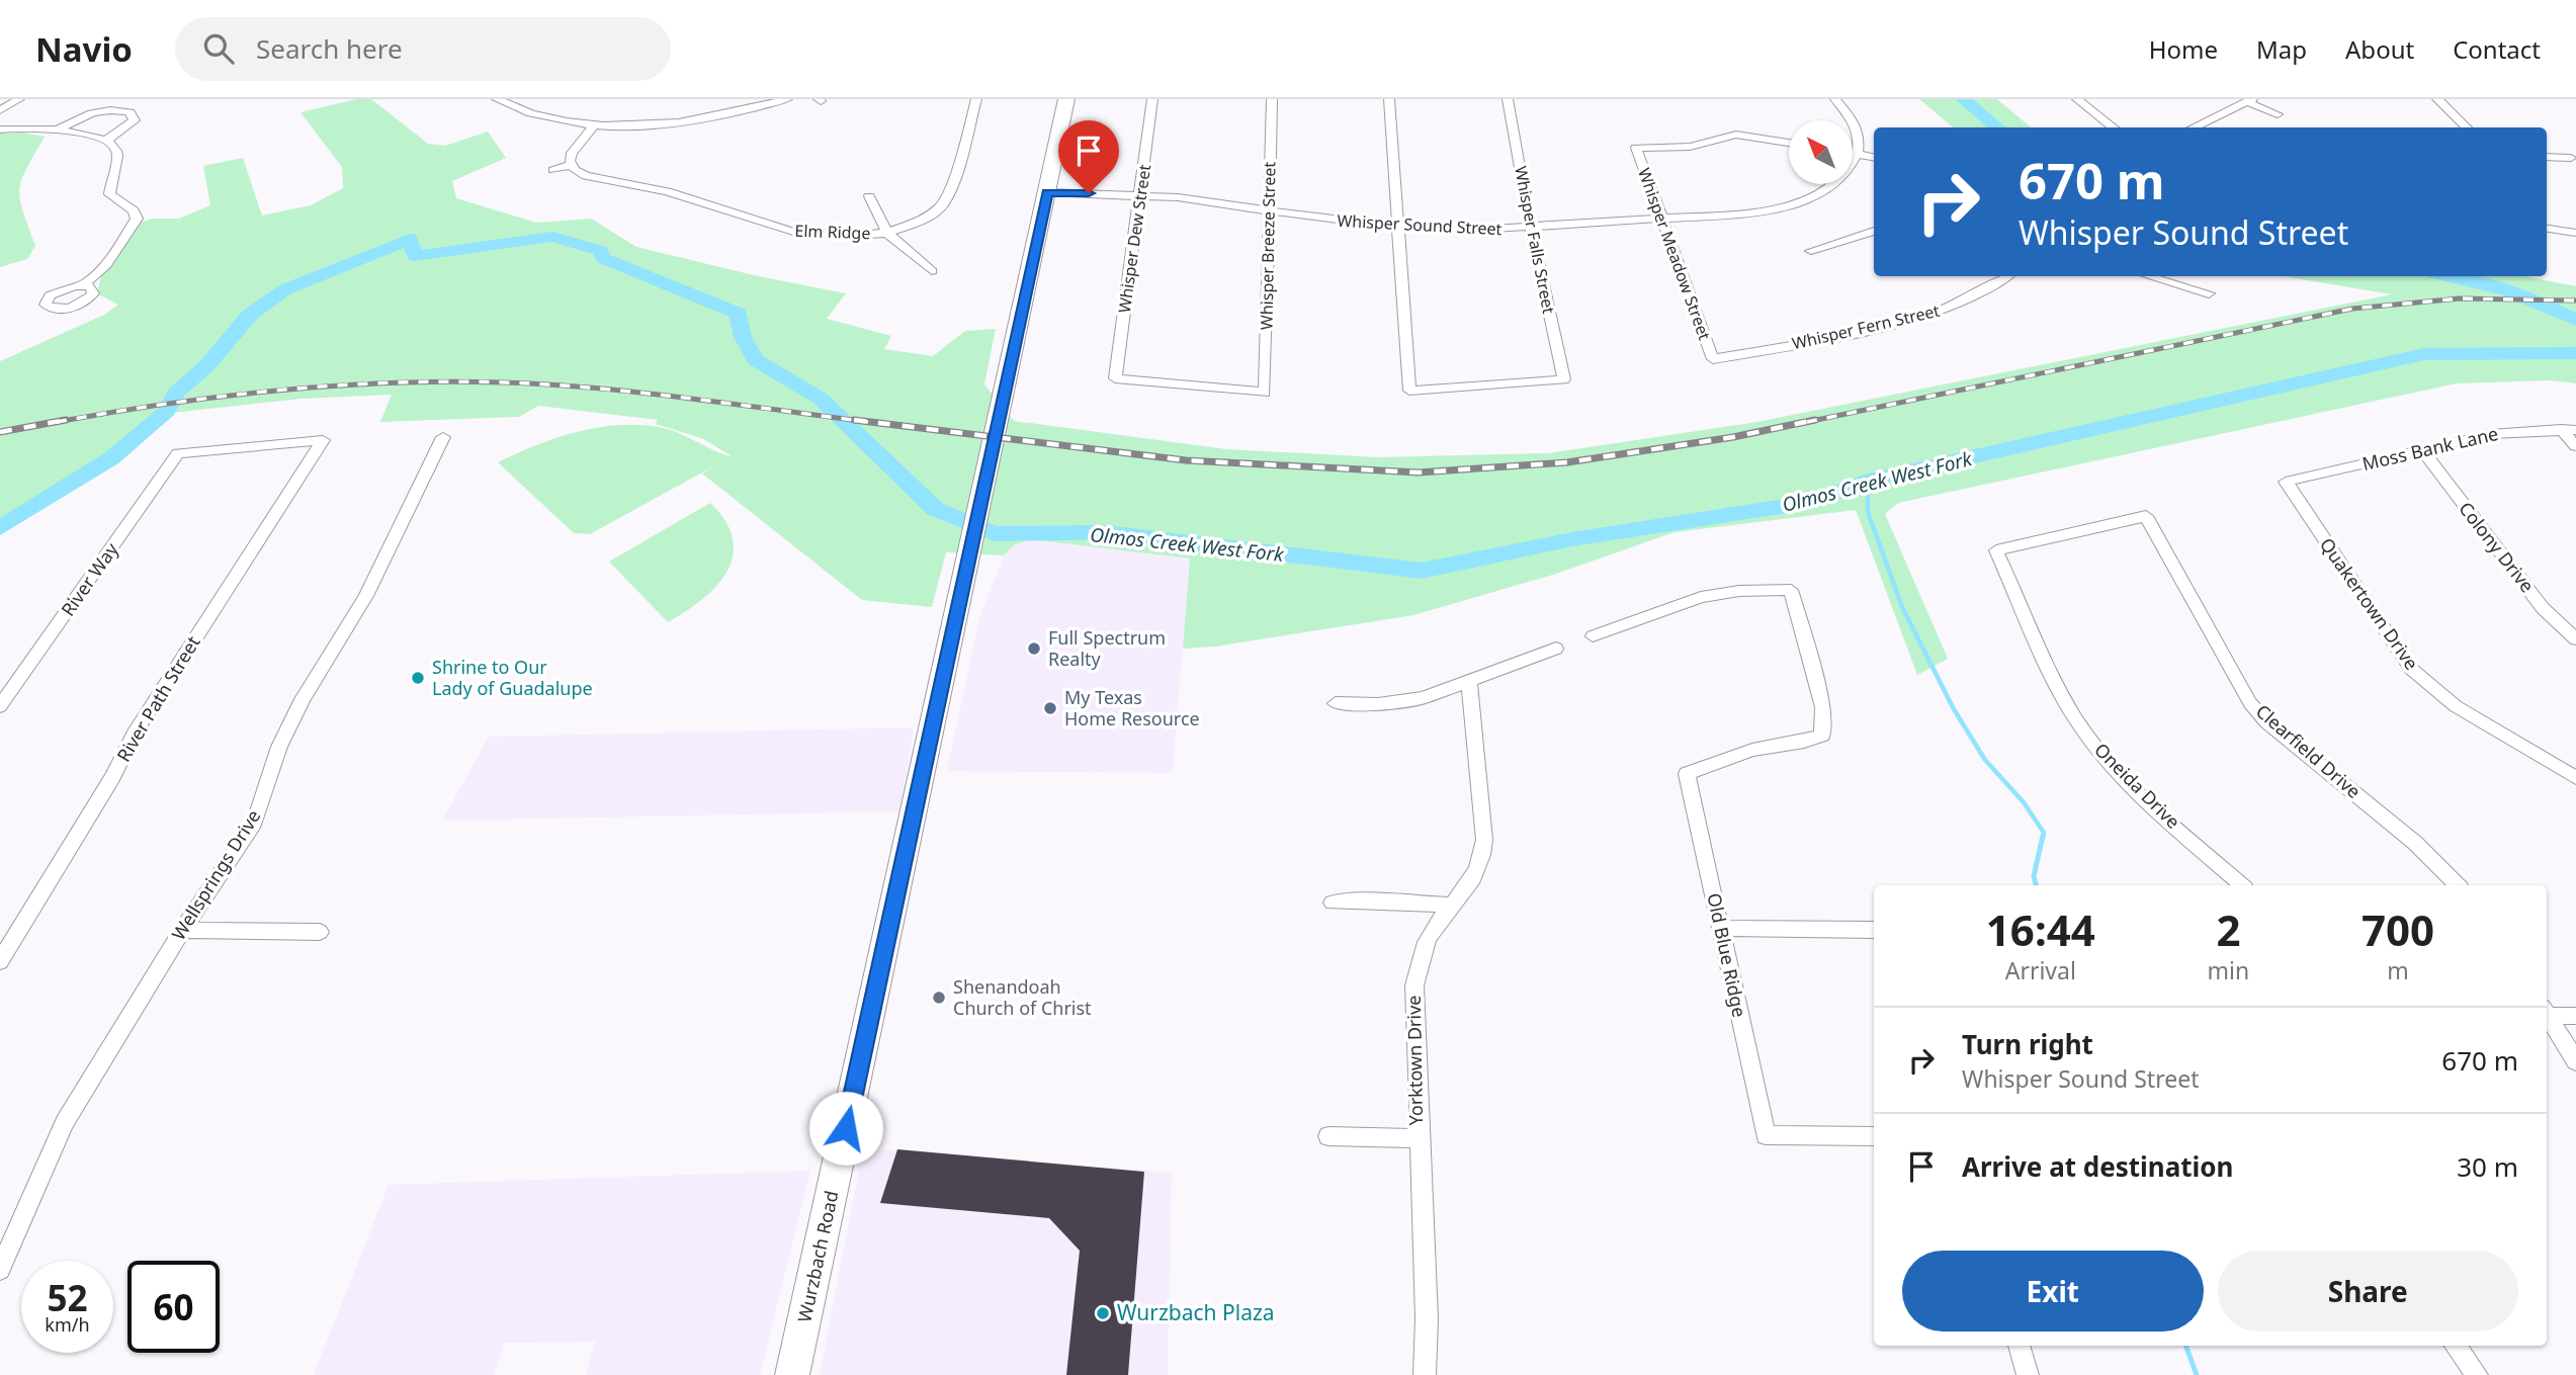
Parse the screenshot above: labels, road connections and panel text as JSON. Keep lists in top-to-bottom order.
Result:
{
  "streets": {
    "main road": ["Wurzbach Road"],
    "street": [
      "Whisper Sound Street",
      "Elm Ridge",
      "Whisper Dew Street",
      "Whisper Falls Street",
      "Whisper Breeze Street",
      "Whisper Meadow Street",
      "Whisper Fern Street",
      "Moss Bank Lane",
      "Colony Drive",
      "River Way",
      "Quakertown Drive",
      "River Path Street",
      "Clearfield Drive",
      "Oneida Drive",
      "Wellsprings Drive",
      "Old Blue Ridge",
      "Yorktown Drive"
    ]
  },
  "crossings": [
    ["Whisper Sound Street", "Whisper Dew Street"],
    ["Whisper Sound Street", "Whisper Falls Street"],
    ["Whisper Sound Street", "Whisper Breeze Street"],
    ["Whisper Sound Street", "Whisper Meadow Street"],
    ["Whisper Sound Street", "Wurzbach Road"],
    ["Whisper Dew Street", "Whisper Breeze Street"],
    ["Whisper Meadow Street", "Whisper Fern Street"],
    ["Moss Bank Lane", "Colony Drive"],
    ["Moss Bank Lane", "Quakertown Drive"],
    ["River Way", "River Path Street"],
    ["Clearfield Drive", "Oneida Drive"]
  ],
  "water": ["Olmos Creek West Fork"],
  "places": [
    "Full Spectrum Realty",
    "Shrine to Our Lady of Guadalupe",
    "My Texas Home Resource",
    "Shenandoah Church of Christ",
    "Wurzbach Plaza"
  ],
  "north": "top left",
  "page": {
    "header": "Navio",
    "search": "Search here",
    "nav": [
      "Home",
      "Map",
      "About",
      "Contact"
    ],
    "turn": ["670 m", "Whisper Sound Street"],
    "eta": [
      "16:44",
      "Arrival",
      "2",
      "min",
      "700",
      "m"
    ],
    "list": [
      {
        "name": "Turn right",
        "note": "Whisper Sound Street",
        "value": "670 m"
      },
      {
        "name": "Arrive at destination",
        "value": "30 m"
      }
    ],
    "buttons": ["Exit", "Share"],
    "speed": "52 km/h",
    "limit": "60"
  }
}
